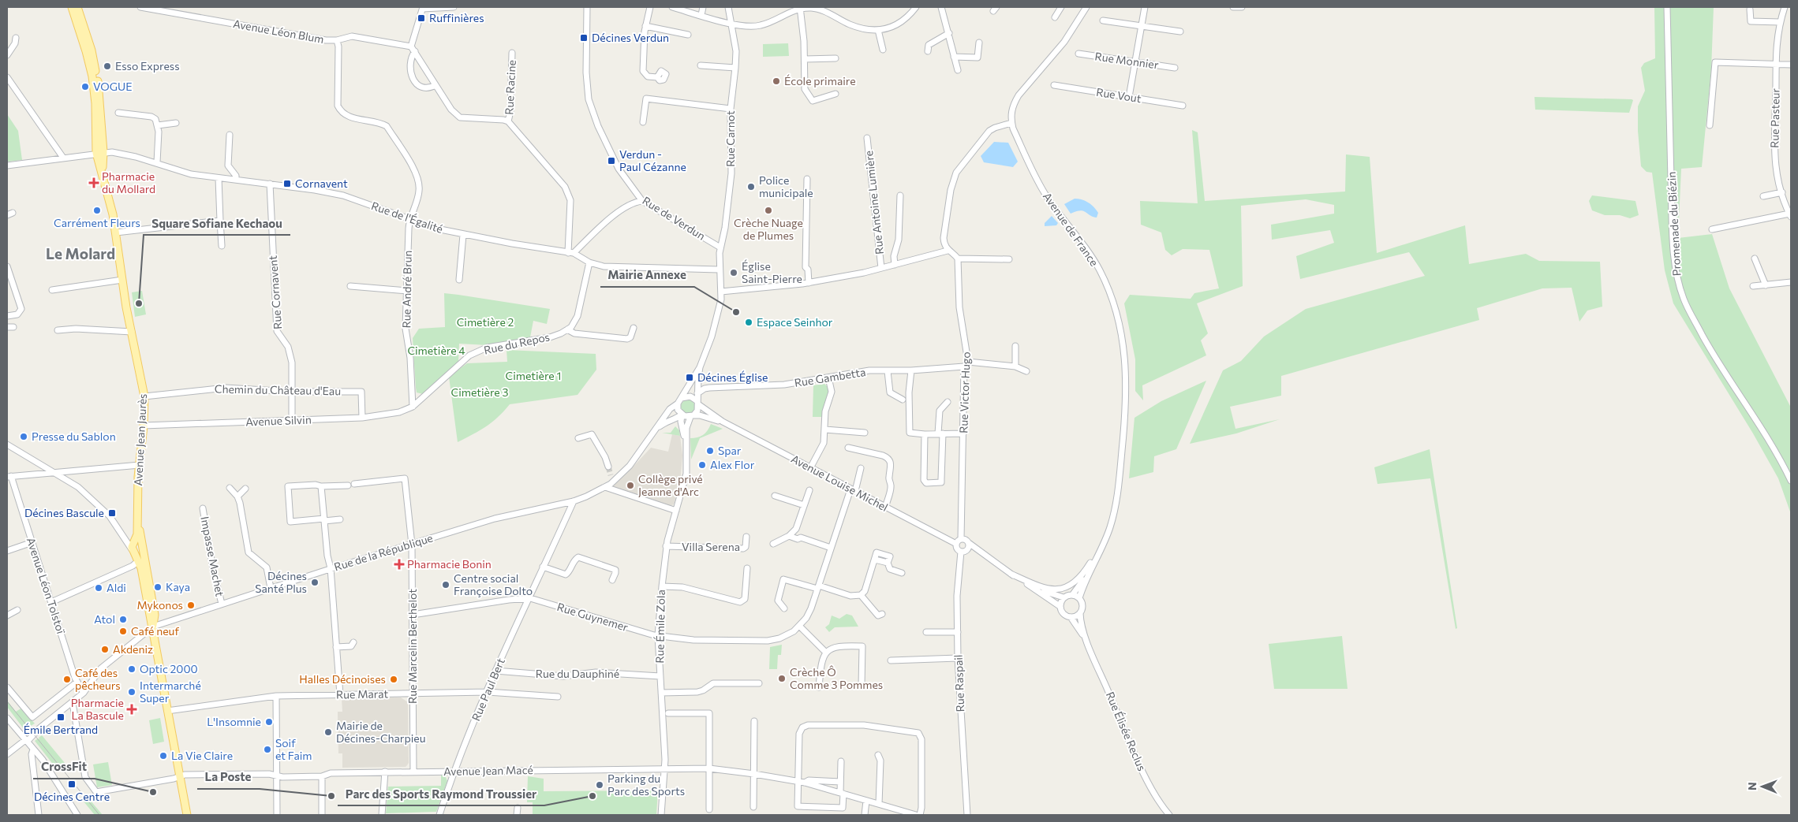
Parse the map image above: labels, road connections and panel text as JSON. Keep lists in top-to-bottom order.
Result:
{
  "streets": {
    "main road": ["Avenue Jean Jaurès"],
    "street": [
      "Avenue Léon Blum",
      "Rue Monnier",
      "Rue Racine",
      "Rue Vout",
      "Rue Pasteur",
      "Rue Carnot",
      "Rue Antoine Lumière",
      "Rue de l'Égalité",
      "Rue de Verdun",
      "Promenade du Biézin",
      "Avenue de France",
      "Rue André Brun",
      "Rue Cornavent",
      "Rue du Repos",
      "Rue Gambetta",
      "Chemin du Château d'Eau",
      "Rue Victor Hugo",
      "Avenue Silvin",
      "Avenue Louise Michel",
      "Villa Serena",
      "Rue de la République",
      "Impasse Machet",
      "Avenue Léon Tolstoï",
      "Rue Guynemer",
      "Rue Émile Zola",
      "Rue Marcelin Berthelot",
      "Rue du Dauphiné",
      "Rue Raspail",
      "Rue Paul Bert",
      "Rue Marat",
      "Rue Élisée Reclus",
      "Avenue Jean Macé"
    ]
  },
  "crossings": [
    ["Avenue Léon Blum", "Rue André Brun"],
    ["Rue Carnot", "Rue de l'Égalité"],
    ["Rue Carnot", "Rue de Verdun"],
    ["Rue Carnot", "Rue de la République"],
    ["Rue Antoine Lumière", "Rue de la République"],
    ["Rue de l'Égalité", "Rue André Brun"],
    ["Rue de l'Égalité", "Rue Cornavent"],
    ["Rue de l'Égalité", "Rue du Repos"],
    ["Rue de l'Égalité", "Avenue Jean Jaurès"],
    ["Rue de l'Égalité", "Rue de la République"],
    ["Avenue de France", "Rue Élisée Reclus"],
    ["Rue André Brun", "Rue du Repos"],
    ["Rue André Brun", "Avenue Silvin"],
    ["Rue Cornavent", "Chemin du Château d'Eau"],
    ["Rue Cornavent", "Avenue Silvin"],
    ["Rue du Repos", "Avenue Silvin"],
    ["Rue Gambetta", "Rue Victor Hugo"],
    ["Rue Gambetta", "Rue de la République"],
    ["Chemin du Château d'Eau", "Avenue Silvin"],
    ["Chemin du Château d'Eau", "Avenue Jean Jaurès"],
    ["Rue Victor Hugo", "Avenue Louise Michel"],
    ["Rue Victor Hugo", "Rue Raspail"],
    ["Avenue Silvin", "Avenue Jean Jaurès"],
    ["Avenue Jean Jaurès", "Rue de la République"],
    ["Avenue Jean Jaurès", "Rue Marat"],
    ["Avenue Jean Jaurès", "Avenue Jean Macé"],
    ["Avenue Louise Michel", "Rue de la République"],
    ["Avenue Louise Michel", "Rue Émile Zola"],
    ["Avenue Louise Michel", "Rue Raspail"],
    ["Villa Serena", "Rue Émile Zola"],
    ["Rue de la République", "Impasse Machet"],
    ["Rue de la République", "Rue Émile Zola"],
    ["Rue de la République", "Rue Marcelin Berthelot"],
    ["Rue de la République", "Rue Paul Bert"],
    ["Rue Guynemer", "Rue Émile Zola"],
    ["Rue Guynemer", "Rue Marcelin Berthelot"],
    ["Rue Guynemer", "Rue Paul Bert"],
    ["Rue Émile Zola", "Rue du Dauphiné"],
    ["Rue Émile Zola", "Avenue Jean Macé"],
    ["Rue Marcelin Berthelot", "Rue Marat"],
    ["Rue Marcelin Berthelot", "Avenue Jean Macé"],
    ["Rue du Dauphiné", "Rue Paul Bert"],
    ["Rue Paul Bert", "Rue Marat"],
    ["Rue Paul Bert", "Avenue Jean Macé"]
  ],
  "districts": ["Le Molard"],
  "parks": [
    "Cimetière 2",
    "Cimetière 4",
    "Cimetière 1",
    "Cimetière 3"
  ],
  "places": {
    "transit": [
      "Ruffinières",
      "Décines Verdun",
      "Verdun - Paul Cézanne",
      "Cornavent",
      "Décines Église",
      "Décines Bascule",
      "Émile Bertrand",
      "Décines Centre"
    ],
    "other": [
      "Esso Express",
      "École primaire",
      "VOGUE",
      "Police municipale",
      "Carrément Fleurs",
      "Crèche Nuage de Plumes",
      "Église Saint-Pierre",
      "Square Sofiane Kechaou",
      "Mairie Annexe",
      "Espace Seinhor",
      "Presse du Sablon",
      "Spar",
      "Alex Flor",
      "Collège privé Jeanne d'Arc",
      "Décines Santé Plus",
      "Centre social Françoise Dolto",
      "Kaya",
      "Aldi",
      "Mykonos",
      "Atol",
      "Café neuf",
      "Akdeniz",
      "Optic 2000",
      "Crèche Ô Comme 3 Pommes",
      "Café des pêcheurs",
      "Halles Décinoises",
      "Intermarché Super",
      "L'Insomnie",
      "Mairie de Décines-Charpieu",
      "Soif et Faim",
      "La Vie Claire",
      "Parking du Parc des Sports",
      "CrossFit",
      "La Poste",
      "Parc des Sports Raymond Troussier"
    ],
    "health": ["Pharmacie du Mollard", "Pharmacie Bonin", "Pharmacie La Bascule"]
  },
  "north": "left"
}
